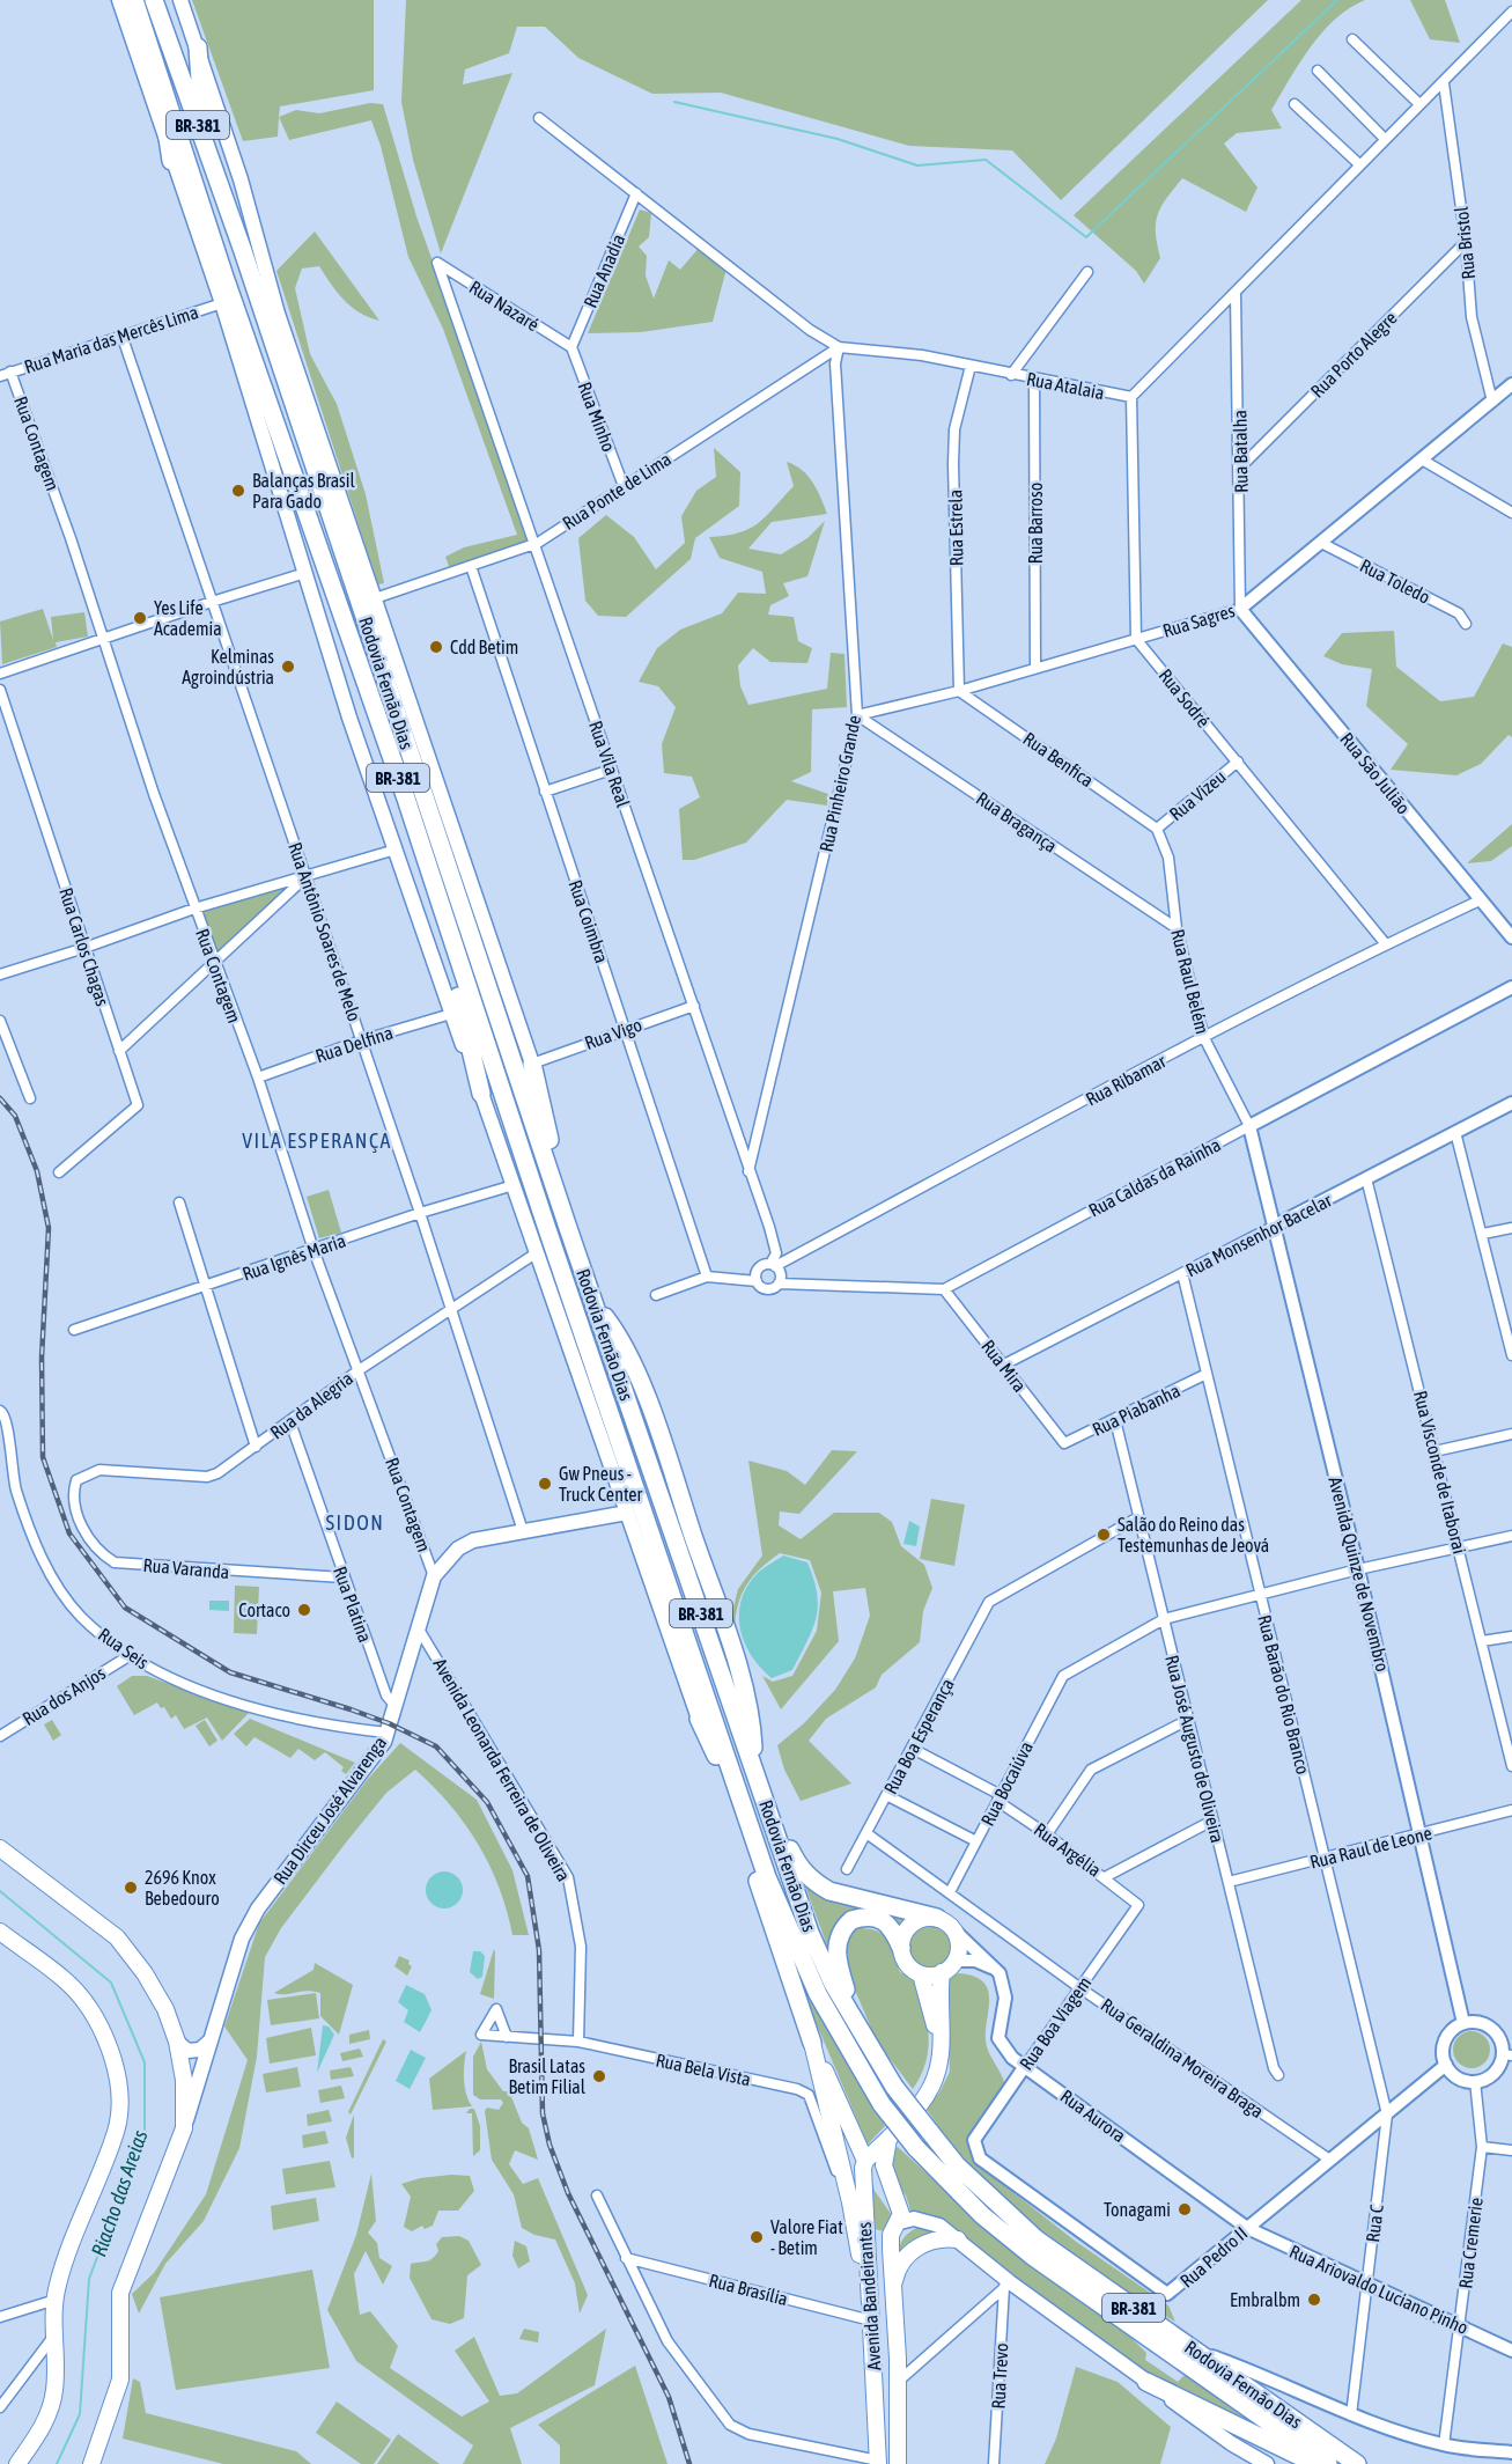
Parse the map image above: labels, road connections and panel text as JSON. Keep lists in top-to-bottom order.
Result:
{
  "streets": {
    "highway": ["BR-381", "Rodovia Fernão Dias"],
    "main road": ["Rua Dirceu José Alvarenga", "Avenida Bandeirantes"],
    "street": [
      "Rua Bristol",
      "Rua Anadia",
      "Rua Nazaré",
      "Rua Maria das Mercês Lima",
      "Rua Porto Alegre",
      "Rua Atalaia",
      "Rua Minho",
      "Rua Contagem",
      "Rua Batalha",
      "Rua Ponte de Lima",
      "Rua Barroso",
      "Rua Estrela",
      "Rua Toledo",
      "Rua Sagres",
      "Rua Sodré",
      "Rua Benfica",
      "Rua Vila Real",
      "Rua São Julião",
      "Rua Pinheiro Grande",
      "Rua Vizeu",
      "Rua Bragança",
      "Rua Coimbra",
      "Rua Antônio Soares de Melo",
      "Rua Carlos Chagas",
      "Rua Raul Belém",
      "Rua Vigo",
      "Rua Delfina",
      "Rua Ribamar",
      "Rua Caldas da Rainha",
      "Rua Monsenhor Bacelar",
      "Rua Ignês Maria",
      "Rua Mira",
      "Rua da Alegria",
      "Rua Piabanha",
      "Rua Visconde de Itaborai",
      "Rua Varanda",
      "Avenida Quinze de Novembro",
      "Rua Platina",
      "Rua Seis",
      "Rua Barão do Rio Branco",
      "Rua dos Anjos",
      "Rua Boa Esperança",
      "Rua José Augusto de Oliveira",
      "Avenida Leonarda Ferreira de Oliveira",
      "Rua Bocaiúva",
      "Rua Raul de Leone",
      "Rua Argélia",
      "Rua Boa Viagem",
      "Rua Geraldina Moreira Braga",
      "Rua Bela Vista",
      "Rua Aurora",
      "Rua C",
      "Rua Cremerie",
      "Rua Pedro II",
      "Rua Brasília",
      "Rua Ariovaldo Luciano Pinho",
      "Rua Trevo"
    ]
  },
  "crossings": [
    ["BR-381", "Rodovia Fernão Dias"],
    ["BR-381", "Rua Vigo"],
    ["BR-381", "Avenida Bandeirantes"],
    ["BR-381", "Rua Trevo"],
    ["Rua Bristol", "Rua Porto Alegre"],
    ["Rua Bristol", "Rua Atalaia"],
    ["Rua Bristol", "Rua Sagres"],
    ["Rua Anadia", "Rua Nazaré"],
    ["Rua Anadia", "Rua Atalaia"],
    ["Rua Anadia", "Rua Minho"],
    ["Rua Nazaré", "Rua Minho"],
    ["Rua Nazaré", "Rua Vila Real"],
    ["Rua Maria das Mercês Lima", "Rua Contagem"],
    ["Rua Maria das Mercês Lima", "Rodovia Fernão Dias"],
    ["Rua Maria das Mercês Lima", "Rua Antônio Soares de Melo"],
    ["Rua Porto Alegre", "Rua Batalha"],
    ["Rua Atalaia", "Rua Batalha"],
    ["Rua Atalaia", "Rua Ponte de Lima"],
    ["Rua Atalaia", "Rua Barroso"],
    ["Rua Atalaia", "Rua Estrela"],
    ["Rua Atalaia", "Rua Pinheiro Grande"],
    ["Rua Minho", "Rua Ponte de Lima"],
    ["Rua Contagem", "Rua Delfina"],
    ["Rua Contagem", "Rua Ignês Maria"],
    ["Rua Contagem", "Rua da Alegria"],
    ["Rua Contagem", "Rua Dirceu José Alvarenga"],
    ["Rua Batalha", "Rua Sagres"],
    ["Rua Batalha", "Rua São Julião"],
    ["Rua Ponte de Lima", "Rodovia Fernão Dias"],
    ["Rua Ponte de Lima", "Rua Vila Real"],
    ["Rua Ponte de Lima", "Rua Pinheiro Grande"],
    ["Rua Ponte de Lima", "Rua Coimbra"],
    ["Rua Barroso", "Rua Sagres"],
    ["Rua Estrela", "Rua Sagres"],
    ["Rua Estrela", "Rua Benfica"],
    ["Rua Toledo", "Rua Sagres"],
    ["Rua Sagres", "Rua Sodré"],
    ["Rua Sagres", "Rua Benfica"],
    ["Rua Sagres", "Rua São Julião"],
    ["Rua Sagres", "Rua Pinheiro Grande"],
    ["Rua Sagres", "Rua Bragança"],
    ["Rodovia Fernão Dias", "Rua Vigo"],
    ["Rodovia Fernão Dias", "Rua Delfina"],
    ["Rodovia Fernão Dias", "Rua Ignês Maria"],
    ["Rodovia Fernão Dias", "Rua da Alegria"],
    ["Rodovia Fernão Dias", "Rua Dirceu José Alvarenga"],
    ["Rua Sodré", "Rua Vizeu"],
    ["Rua Sodré", "Rua Ribamar"],
    ["Rua Benfica", "Rua Vizeu"],
    ["Rua Benfica", "Rua Raul Belém"],
    ["Rua Vila Real", "Rua Pinheiro Grande"],
    ["Rua Vila Real", "Rua Vigo"],
    ["Rua Vila Real", "Rua Ribamar"],
    ["Rua São Julião", "Rua Ribamar"],
    ["Rua Pinheiro Grande", "Rua Bragança"],
    ["Rua Vizeu", "Rua Raul Belém"],
    ["Rua Bragança", "Rua Raul Belém"],
    ["Rua Coimbra", "Rua Vigo"],
    ["Rua Antônio Soares de Melo", "Rua Delfina"],
    ["Rua Antônio Soares de Melo", "Rua Ignês Maria"],
    ["Rua Antônio Soares de Melo", "Rua da Alegria"],
    ["Rua Antônio Soares de Melo", "Rua Dirceu José Alvarenga"],
    ["Rua Raul Belém", "Rua Ribamar"],
    ["Rua Raul Belém", "Rua Caldas da Rainha"],
    ["Rua Raul Belém", "Avenida Quinze de Novembro"],
    ["Rua Caldas da Rainha", "Rua Mira"],
    ["Rua Caldas da Rainha", "Avenida Quinze de Novembro"],
    ["Rua Monsenhor Bacelar", "Rua Mira"],
    ["Rua Monsenhor Bacelar", "Rua Visconde de Itaborai"],
    ["Rua Monsenhor Bacelar", "Avenida Quinze de Novembro"],
    ["Rua Monsenhor Bacelar", "Rua Barão do Rio Branco"],
    ["Rua Mira", "Rua Piabanha"],
    ["Rua da Alegria", "Rua Varanda"],
    ["Rua da Alegria", "Rua Platina"],
    ["Rua Piabanha", "Rua Barão do Rio Branco"],
    ["Rua Piabanha", "Rua José Augusto de Oliveira"],
    ["Rua Varanda", "Rua Platina"],
    ["Avenida Quinze de Novembro", "Rua Raul de Leone"],
    ["Avenida Quinze de Novembro", "Rua Cremerie"],
    ["Avenida Quinze de Novembro", "Rua Pedro II"],
    ["Rua Platina", "Rua Dirceu José Alvarenga"],
    ["Rua Seis", "Rua dos Anjos"],
    ["Rua Seis", "Rua Dirceu José Alvarenga"],
    ["Rua Barão do Rio Branco", "Rua Raul de Leone"],
    ["Rua Barão do Rio Branco", "Rua C"],
    ["Rua Barão do Rio Branco", "Rua Pedro II"],
    ["Rua Boa Esperança", "Rua José Augusto de Oliveira"],
    ["Rua Boa Esperança", "Rua Argélia"],
    ["Rua Boa Esperança", "Rua Geraldina Moreira Braga"],
    ["Rua José Augusto de Oliveira", "Rua Bocaiúva"],
    ["Rua José Augusto de Oliveira", "Rua Raul de Leone"],
    ["Avenida Leonarda Ferreira de Oliveira", "Rua Dirceu José Alvarenga"],
    ["Avenida Leonarda Ferreira de Oliveira", "Rua Bela Vista"],
    ["Rua Bocaiúva", "Rua Argélia"],
    ["Rua Bocaiúva", "Rua Geraldina Moreira Braga"],
    ["Rua Argélia", "Rua Boa Viagem"],
    ["Rua Boa Viagem", "Rua Geraldina Moreira Braga"],
    ["Rua Boa Viagem", "Rua Aurora"],
    ["Rua Boa Viagem", "Rua Pedro II"],
    ["Rua Geraldina Moreira Braga", "Rua Pedro II"],
    ["Rua Aurora", "Rua Pedro II"],
    ["Rua Aurora", "Rua Ariovaldo Luciano Pinho"],
    ["Rua C", "Rua Pedro II"],
    ["Rua C", "Rua Ariovaldo Luciano Pinho"],
    ["Rua Cremerie", "Rua Pedro II"],
    ["Rua Cremerie", "Rua Ariovaldo Luciano Pinho"],
    ["Rua Pedro II", "Rua Ariovaldo Luciano Pinho"],
    ["Rua Brasília", "Avenida Bandeirantes"]
  ],
  "districts": ["VILA ESPERANÇA", "SIDON"],
  "water": ["Riacho das Areias"],
  "places": [
    "Balanças Brasil Para Gado",
    "Yes Life Academia",
    "Cdd Betim",
    "Kelminas Agroindústria",
    "Gw Pneus - Truck Center",
    "Salão do Reino das Testemunhas de Jeová",
    "Cortaco",
    "2696 Knox Bebedouro",
    "Brasil Latas Betim Filial",
    "Tonagami",
    "Valore Fiat - Betim",
    "Embralbm"
  ]
}
